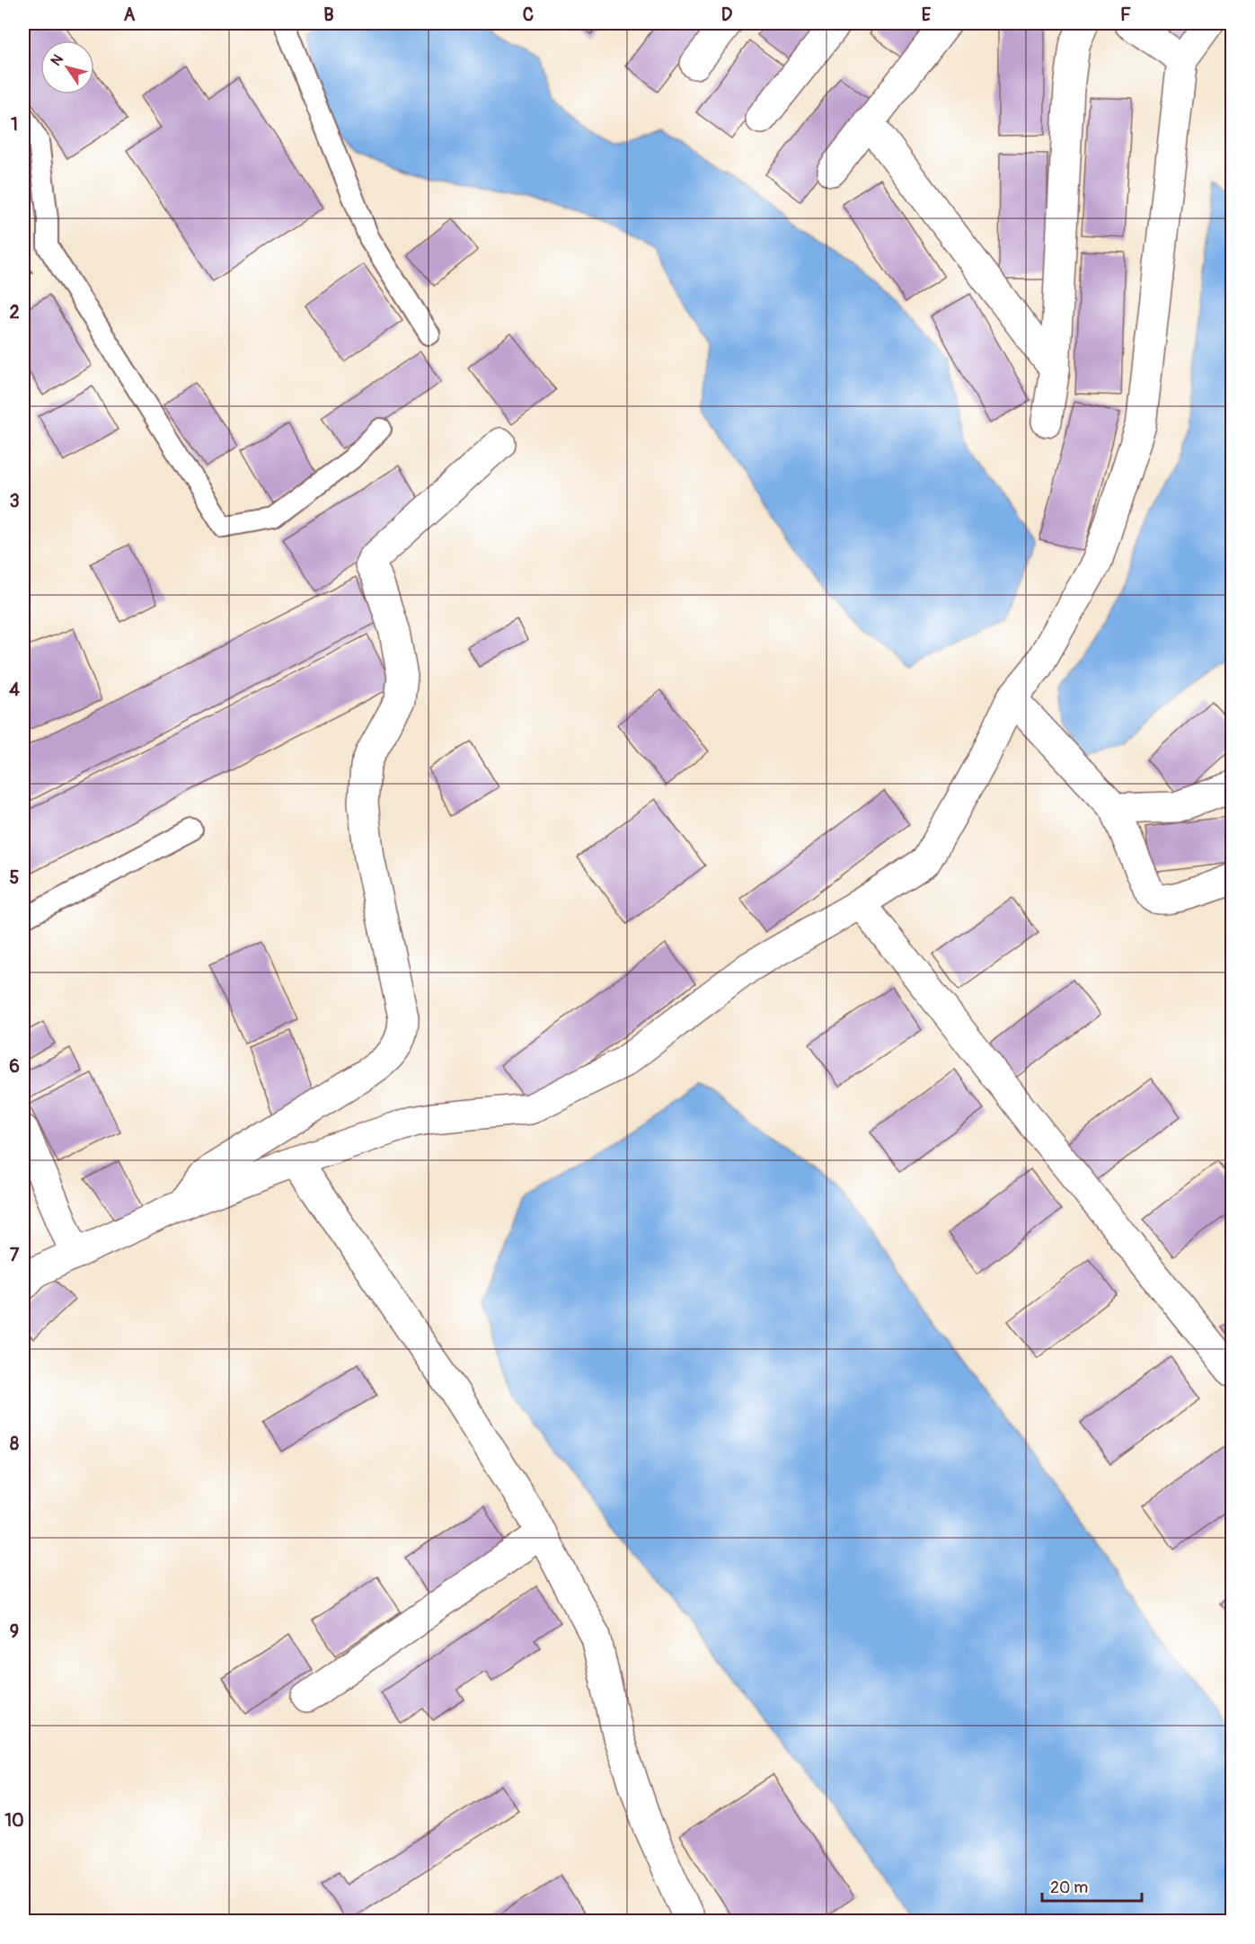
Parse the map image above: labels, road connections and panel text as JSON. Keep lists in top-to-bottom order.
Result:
{
  "scale_bar": "20 m",
  "north": "top left",
  "grid": {
    "columns": [
      "A",
      "B",
      "C",
      "D",
      "E",
      "F"
    ],
    "rows": [
      "1",
      "2",
      "3",
      "4",
      "5",
      "6",
      "7",
      "8",
      "9",
      "10"
    ]
  }
}
